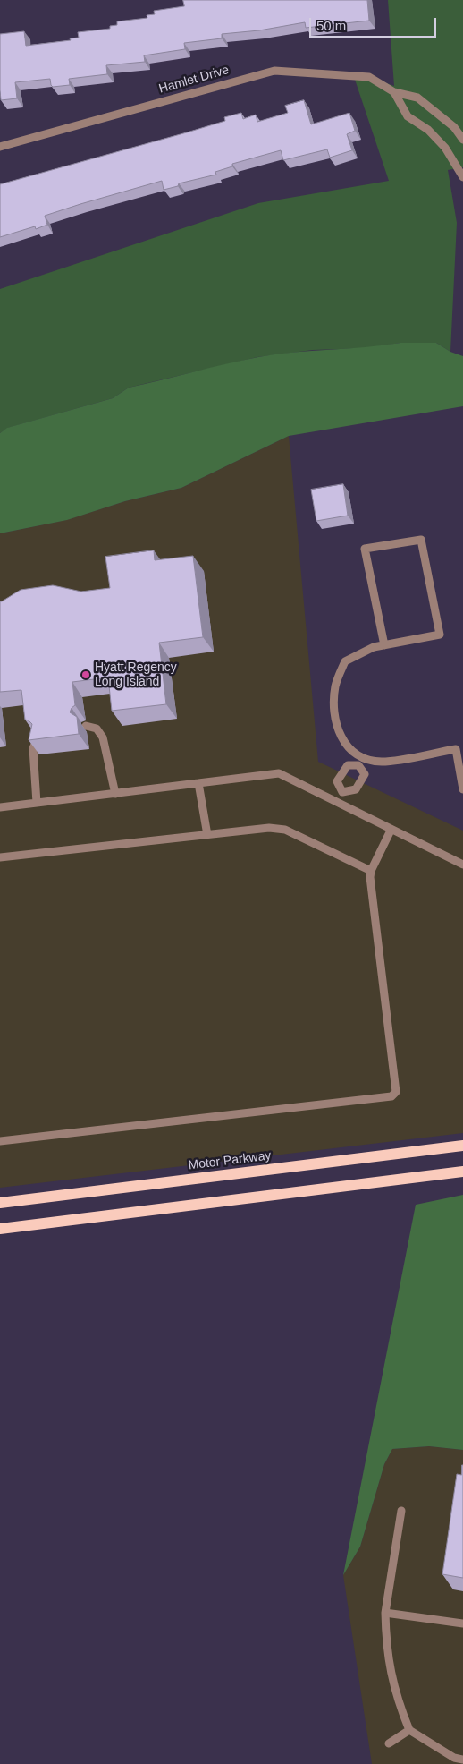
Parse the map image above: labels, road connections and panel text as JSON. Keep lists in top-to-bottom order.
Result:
{
  "streets": {
    "main road": ["Motor Parkway"],
    "street": ["Hamlet Drive"]
  },
  "places": ["Hyatt Regency Long Island"],
  "scale_bar": "50 m"
}
